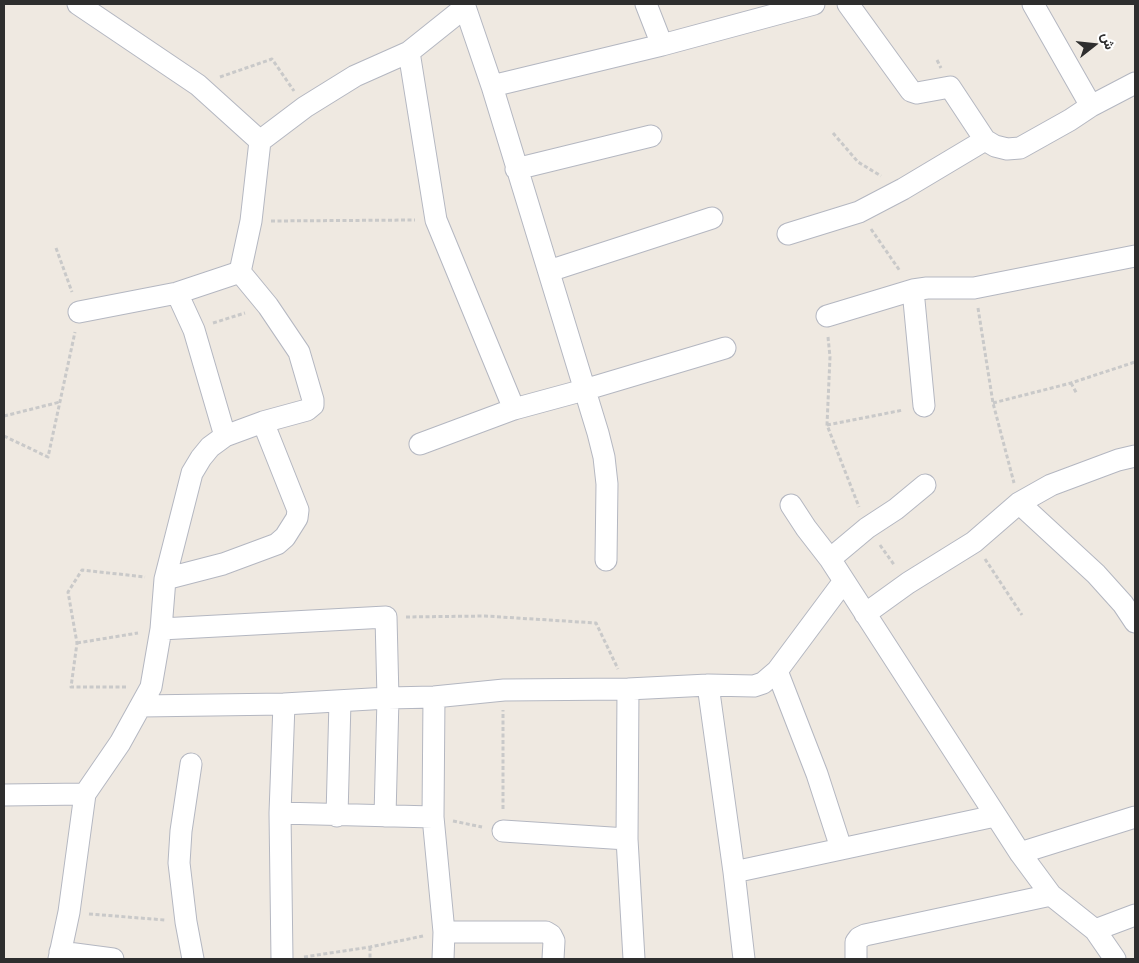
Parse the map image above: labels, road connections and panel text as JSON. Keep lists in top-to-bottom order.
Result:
{
  "north": "right"
}
